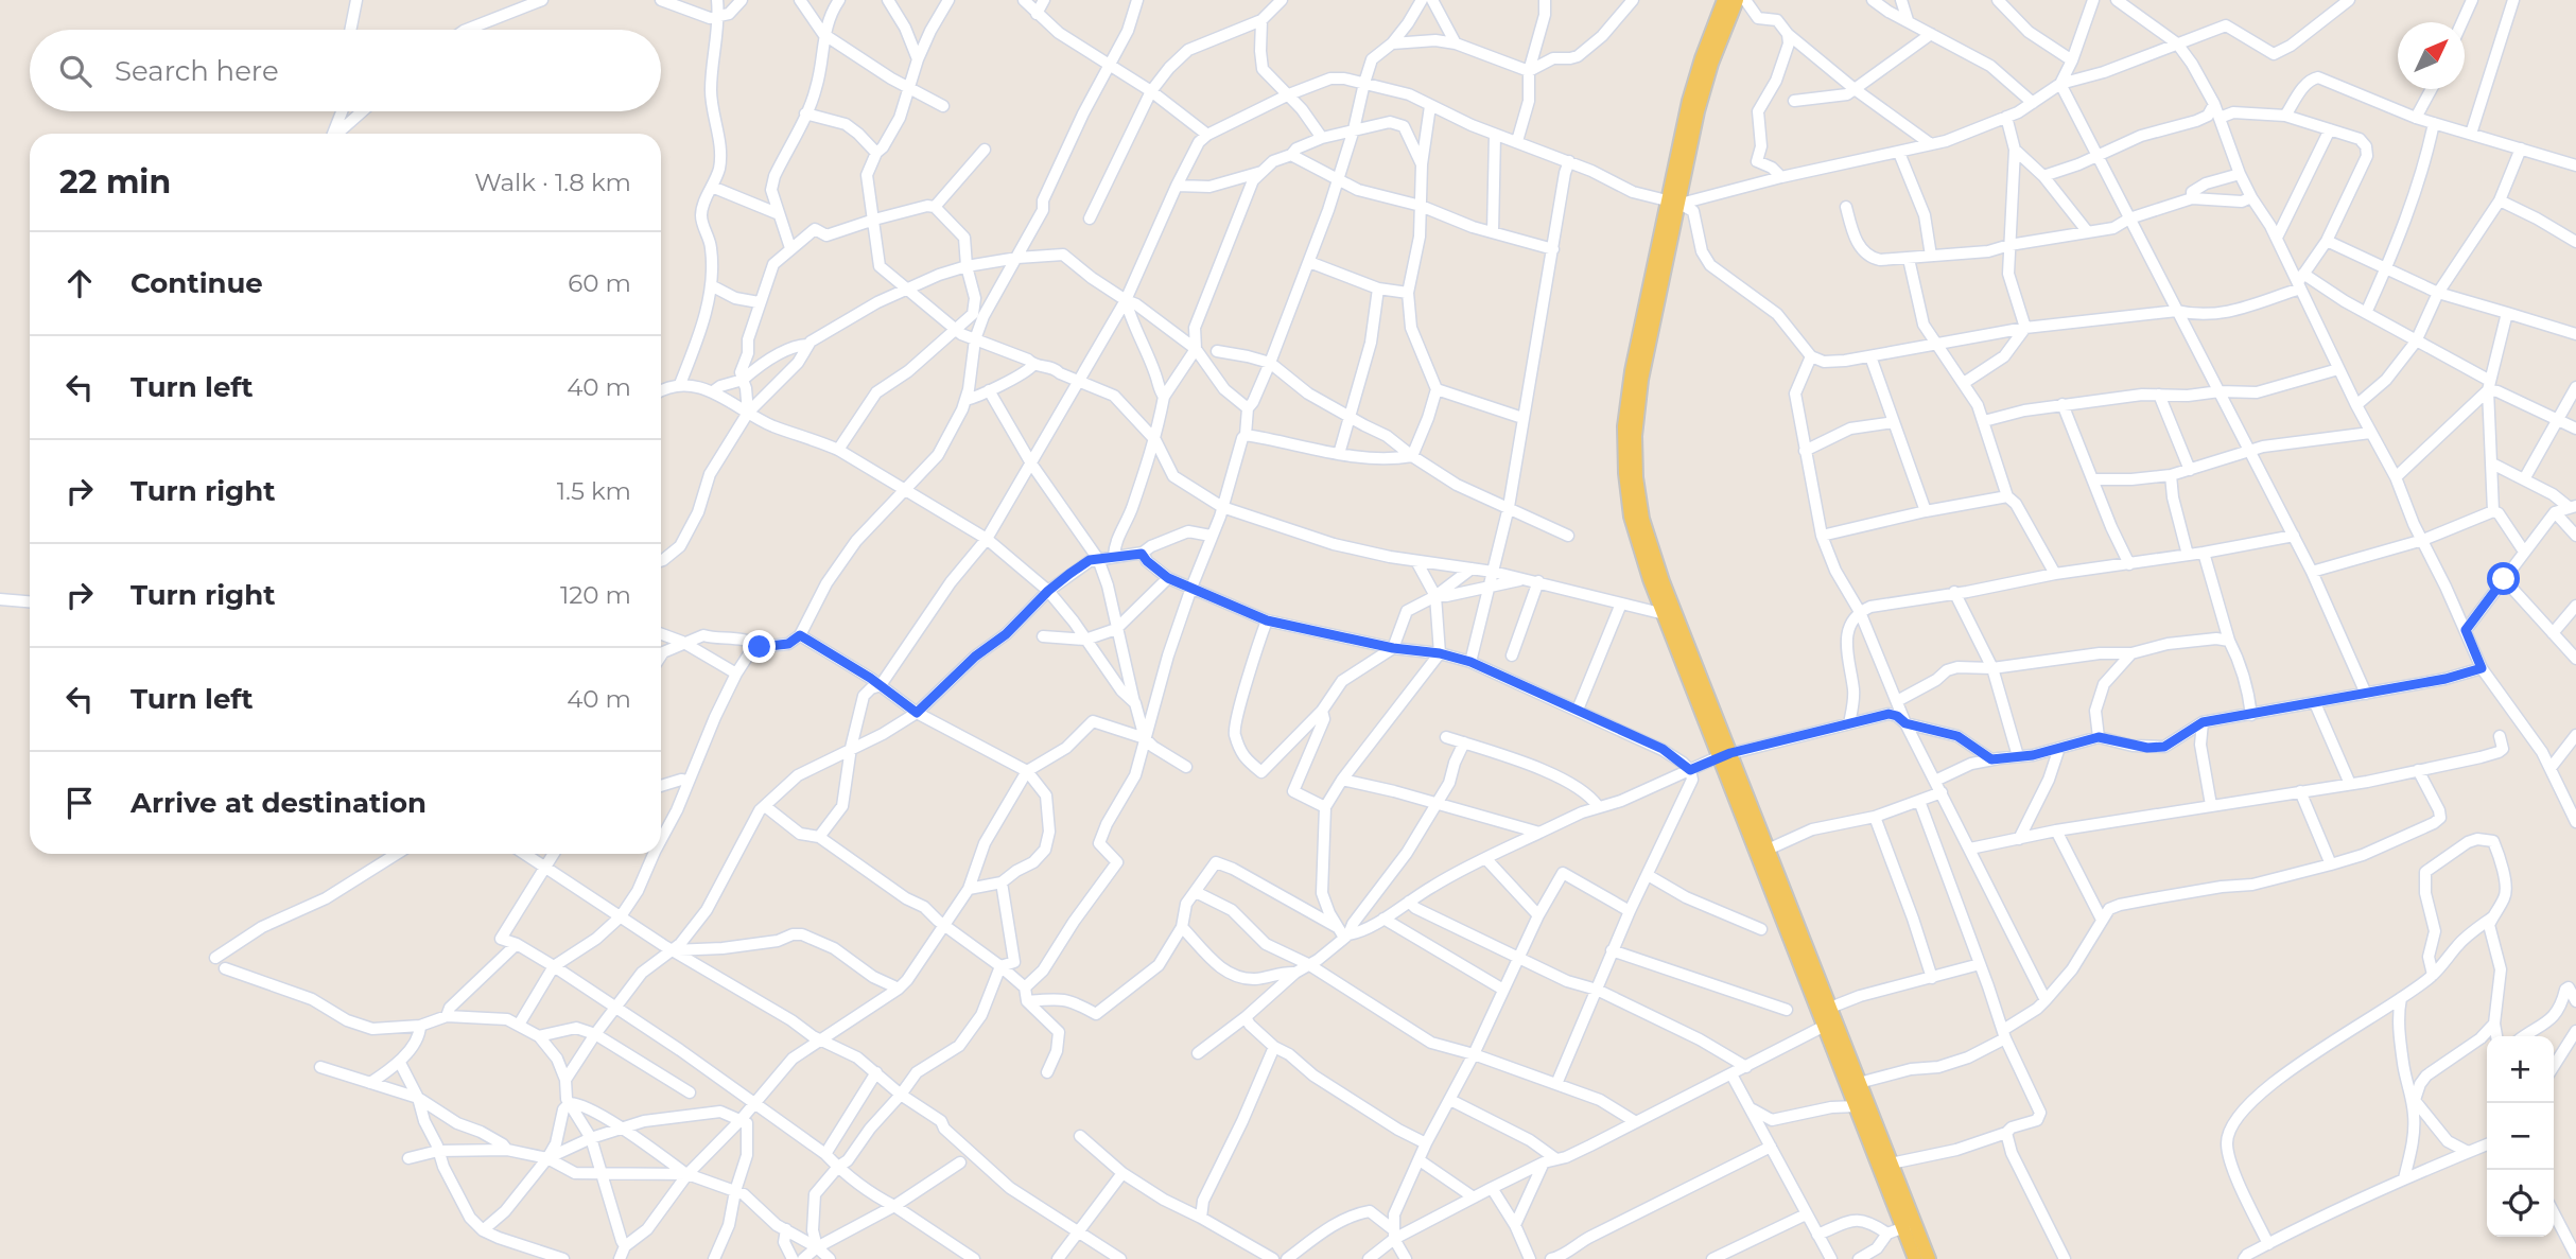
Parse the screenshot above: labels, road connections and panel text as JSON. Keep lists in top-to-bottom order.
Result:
{
  "north": "top right",
  "page": {
    "search": "Search here",
    "heading": ["22 min", "Walk · 1.8 km"],
    "list": [
      ["Continue", "60 m"],
      ["Turn left", "40 m"],
      ["Turn right", "1.5 km"],
      ["Turn right", "120 m"],
      ["Turn left", "40 m"],
      "Arrive at destination"
    ],
    "map_buttons": ["+", "−"]
  }
}
